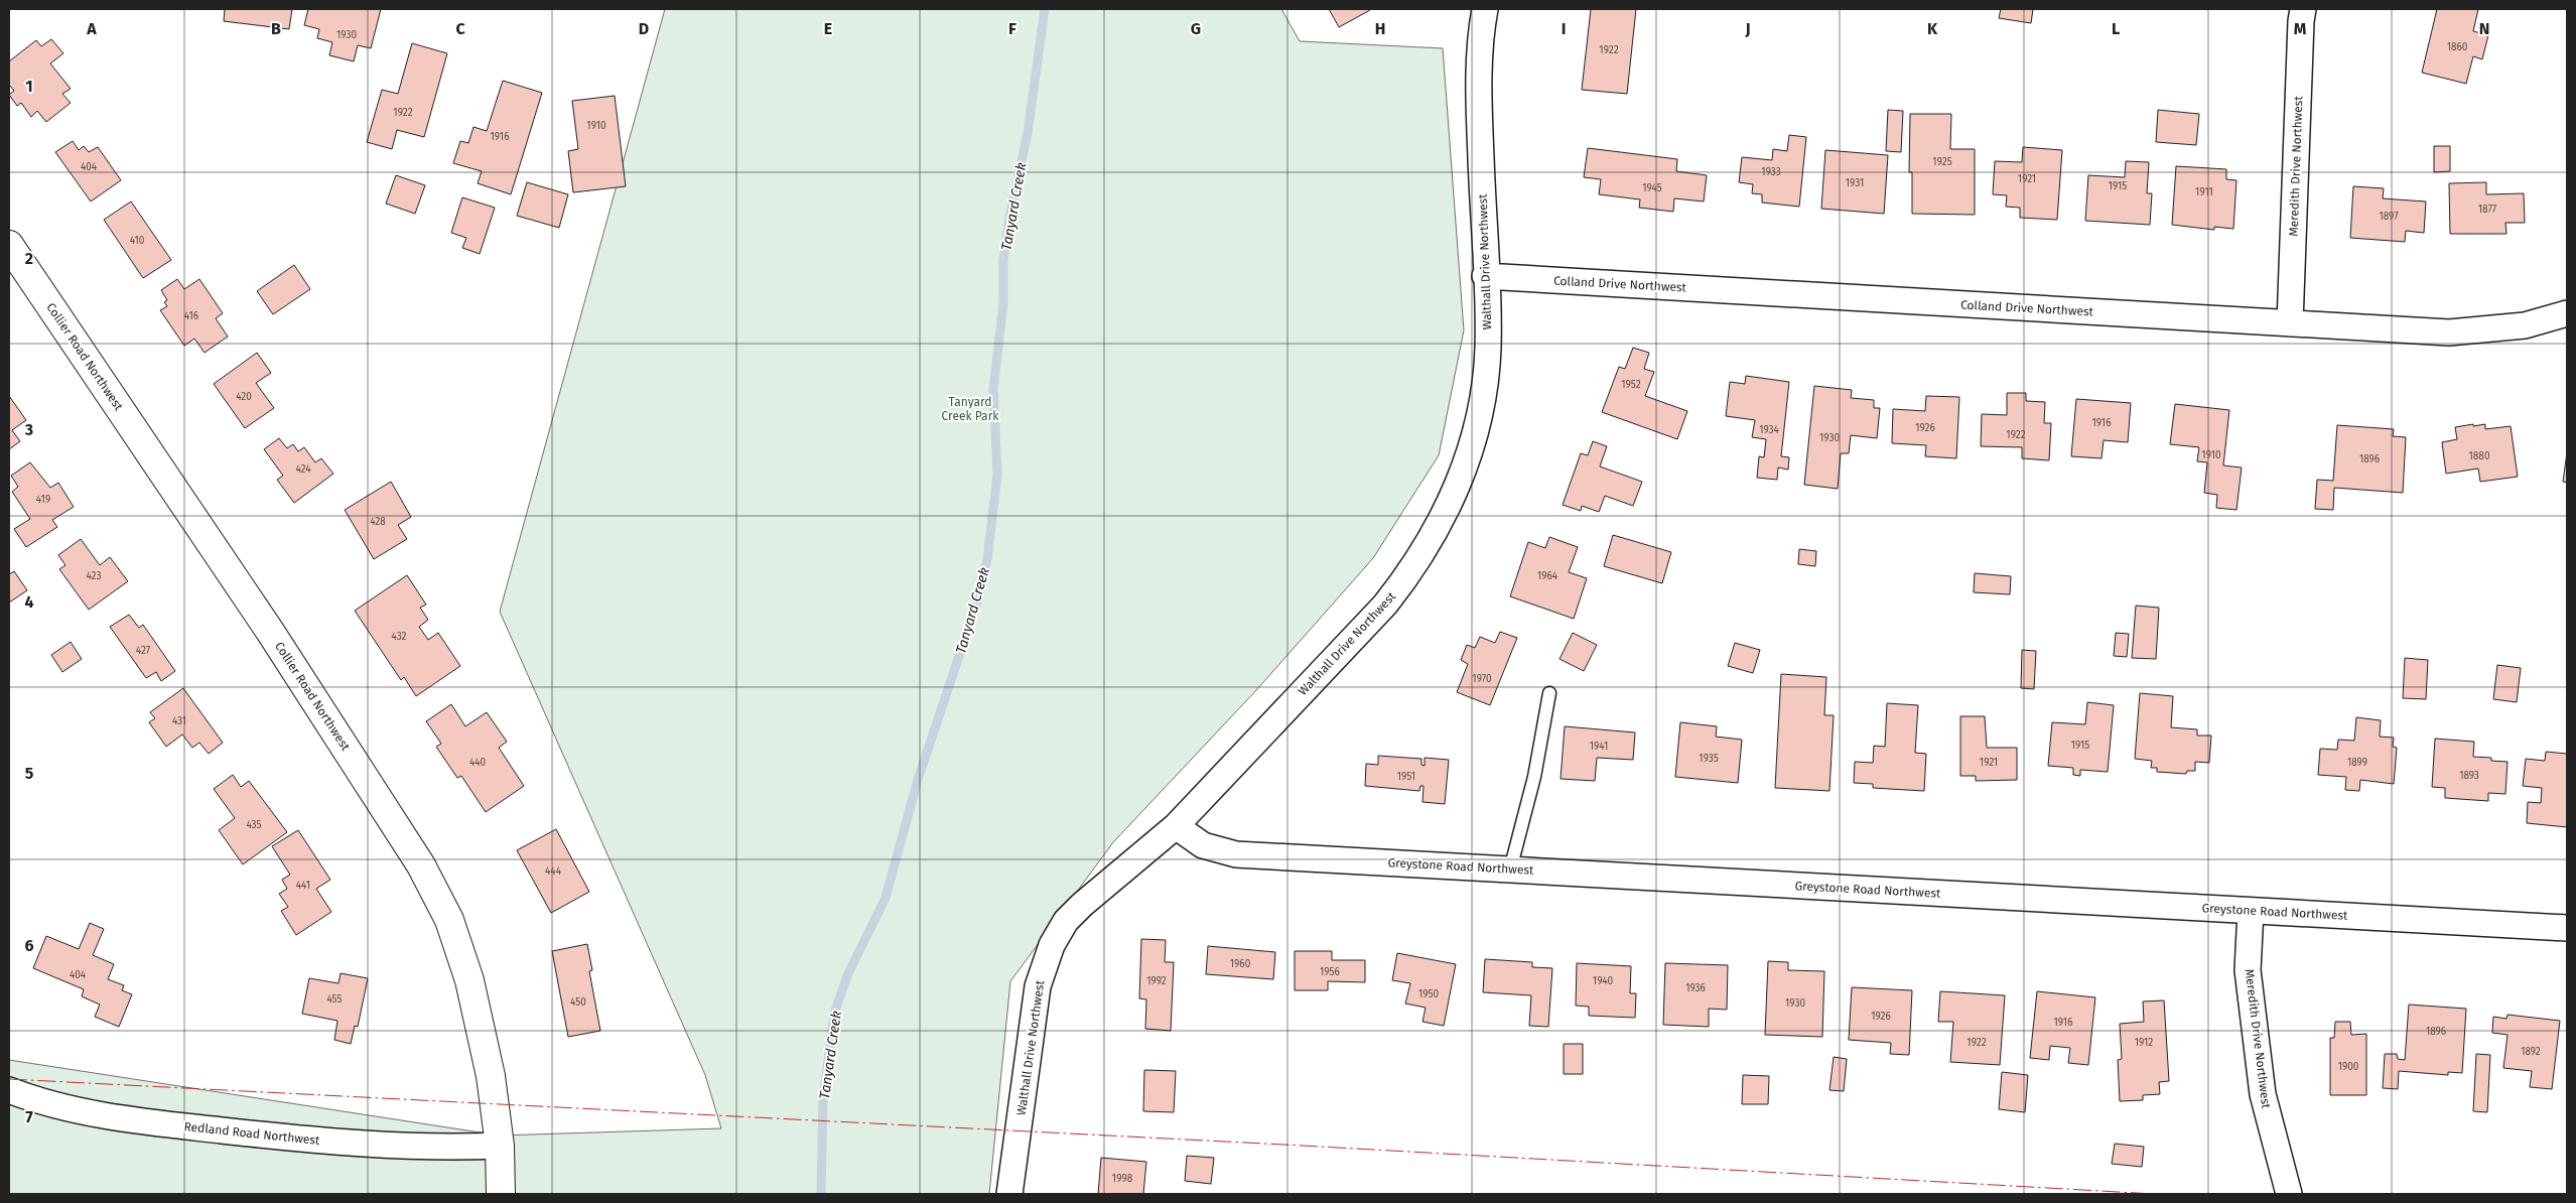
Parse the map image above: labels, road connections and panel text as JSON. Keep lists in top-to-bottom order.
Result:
{
  "streets": {
    "street": [
      "Meredith Drive Northwest",
      "Walthall Drive Northwest",
      "Colland Drive Northwest",
      "Collier Road Northwest",
      "Greystone Road Northwest",
      "Redland Road Northwest"
    ]
  },
  "crossings": [
    ["Meredith Drive Northwest", "Colland Drive Northwest"],
    ["Meredith Drive Northwest", "Greystone Road Northwest"],
    ["Walthall Drive Northwest", "Colland Drive Northwest"],
    ["Walthall Drive Northwest", "Greystone Road Northwest"],
    ["Collier Road Northwest", "Redland Road Northwest"]
  ],
  "water": ["Tanyard Creek"],
  "parks": ["Tanyard Creek Park"],
  "house_numbers": [
    "1930",
    "1860",
    "1922",
    "1922",
    "1910",
    "1916",
    "1925",
    "404",
    "1933",
    "1921",
    "1931",
    "1915",
    "1945",
    "1911",
    "1877",
    "1897",
    "410",
    "416",
    "1952",
    "420",
    "1916",
    "1926",
    "1934",
    "1922",
    "1930",
    "1910",
    "1880",
    "1896",
    "424",
    "419",
    "428",
    "423",
    "1964",
    "432",
    "427",
    "1970",
    "431",
    "1915",
    "1941",
    "1935",
    "440",
    "1921",
    "1899",
    "1893",
    "1951",
    "435",
    "444",
    "441",
    "1960",
    "1956",
    "404",
    "1992",
    "1940",
    "1936",
    "1950",
    "455",
    "450",
    "1930",
    "1926",
    "1916",
    "1896",
    "1922",
    "1912",
    "1892",
    "1900",
    "1998"
  ],
  "grid": {
    "columns": [
      "A",
      "B",
      "C",
      "D",
      "E",
      "F",
      "G",
      "H",
      "I",
      "J",
      "K",
      "L",
      "M",
      "N"
    ],
    "rows": [
      "1",
      "2",
      "3",
      "4",
      "5",
      "6",
      "7"
    ]
  }
}
